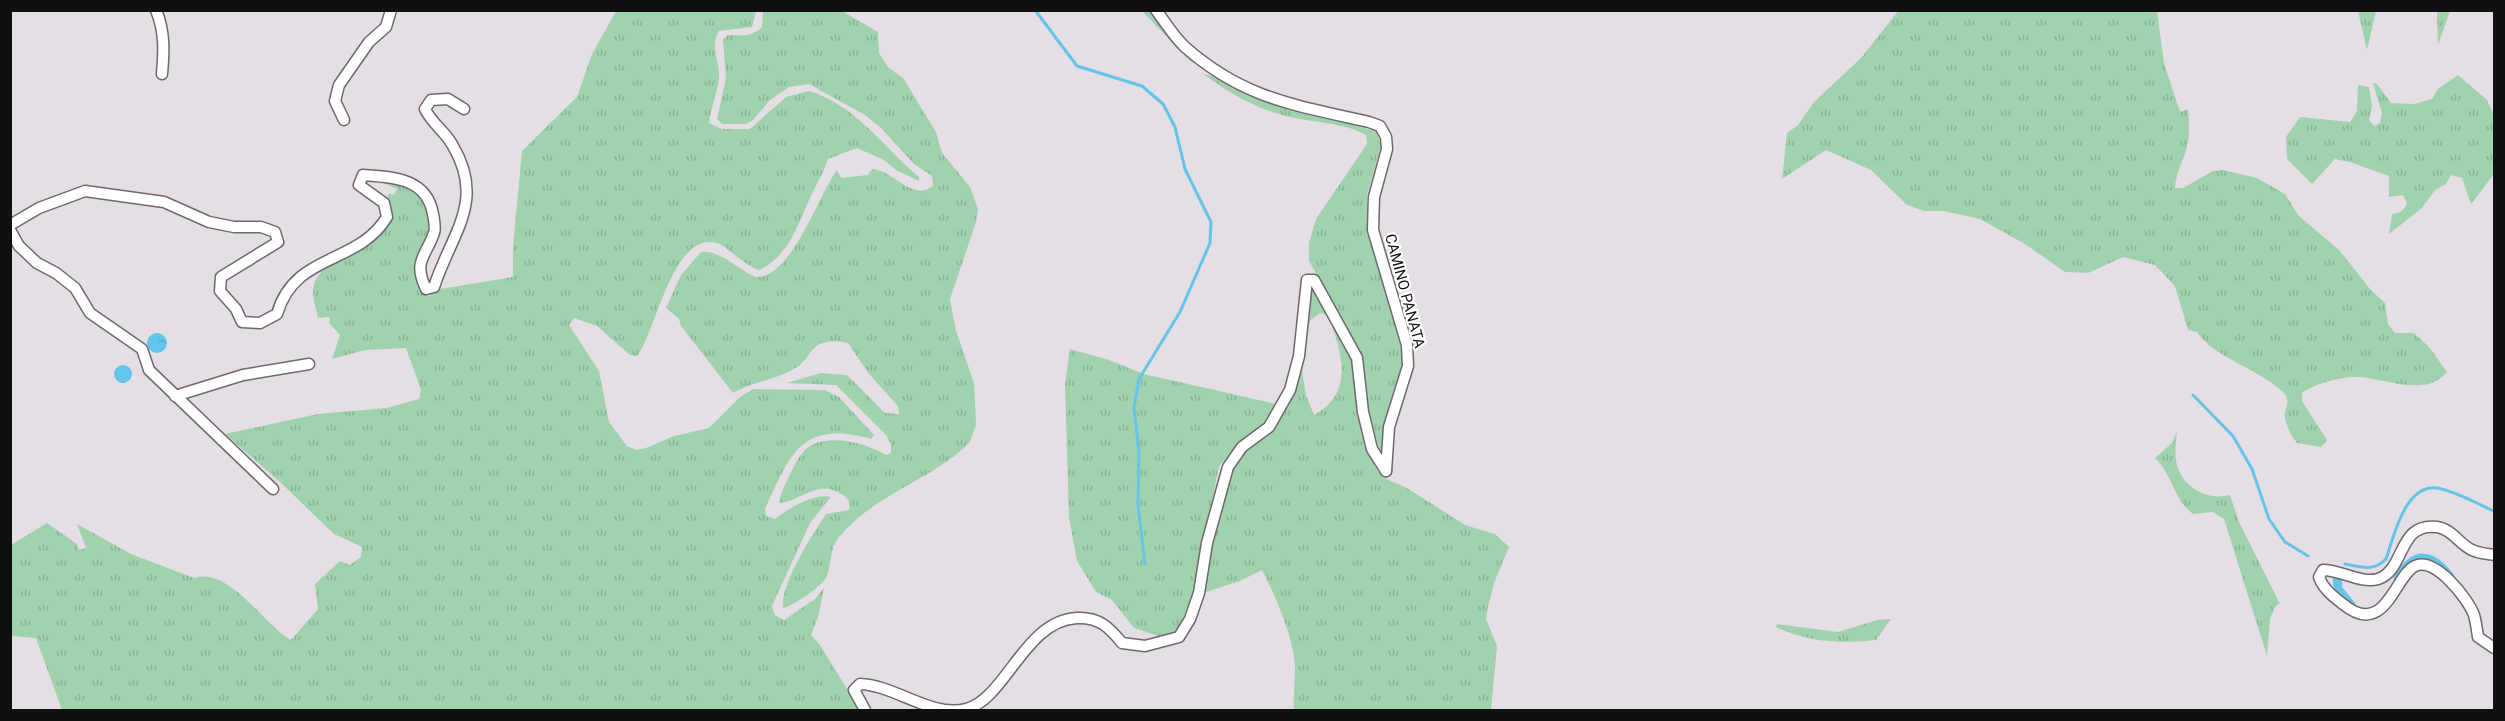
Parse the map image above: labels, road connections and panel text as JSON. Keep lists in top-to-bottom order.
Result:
{
  "streets": {
    "street": ["CAMINO PANATA"]
  }
}
